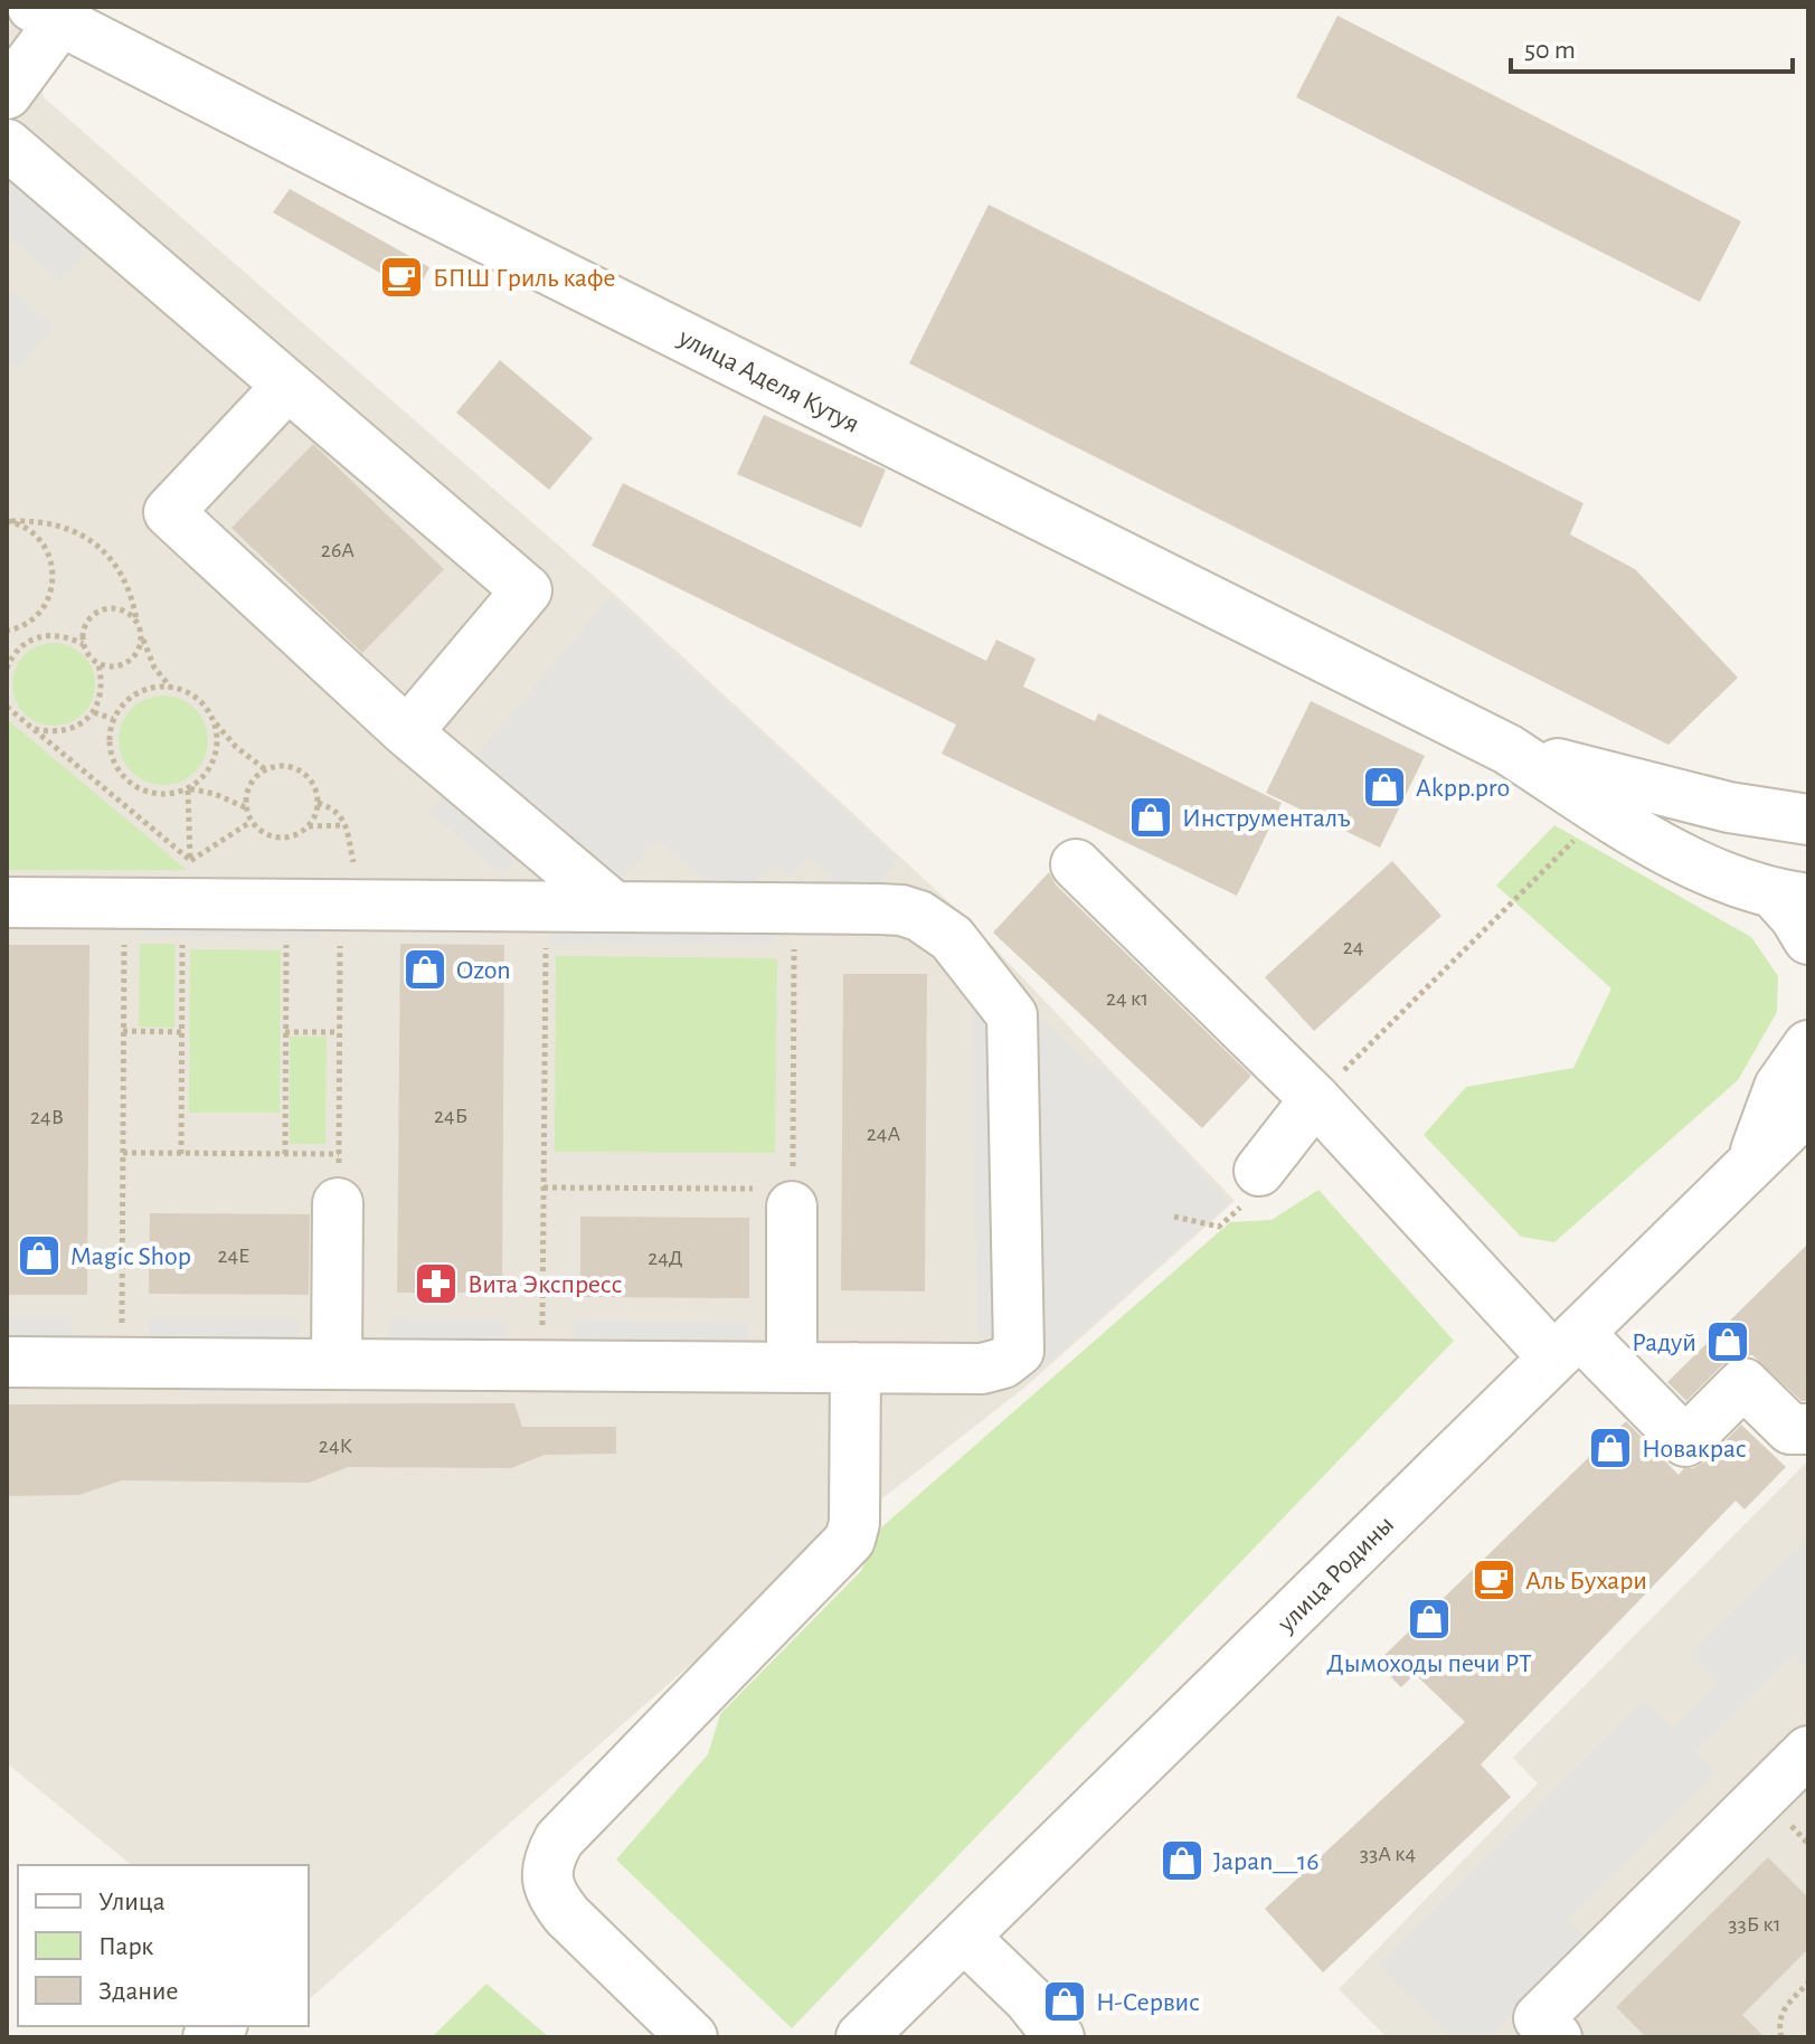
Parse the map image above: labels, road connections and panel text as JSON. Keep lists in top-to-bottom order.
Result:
{
  "streets": {
    "street": ["улица Аделя Кутуя", "улица Родины"]
  },
  "places": {
    "cafe": ["БПШ Гриль кафе", "Аль Бухари"],
    "shop": [
      "Akpp.pro",
      "Инструменталъ",
      "Ozon",
      "Magic Shop",
      "Радуй",
      "Новакрас",
      "Дымоходы печи РТ",
      "Japan__16",
      "Н-Сервис"
    ],
    "pharmacy": ["Вита Экспресс"]
  },
  "house_numbers": [
    "26А",
    "24",
    "24 к1",
    "24Б",
    "24В",
    "24А",
    "24Е",
    "24Д",
    "24К",
    "33А к4",
    "33Б к1"
  ],
  "legend": ["Улица", "Парк", "Здание"],
  "scale_bar": "50 m"
}
